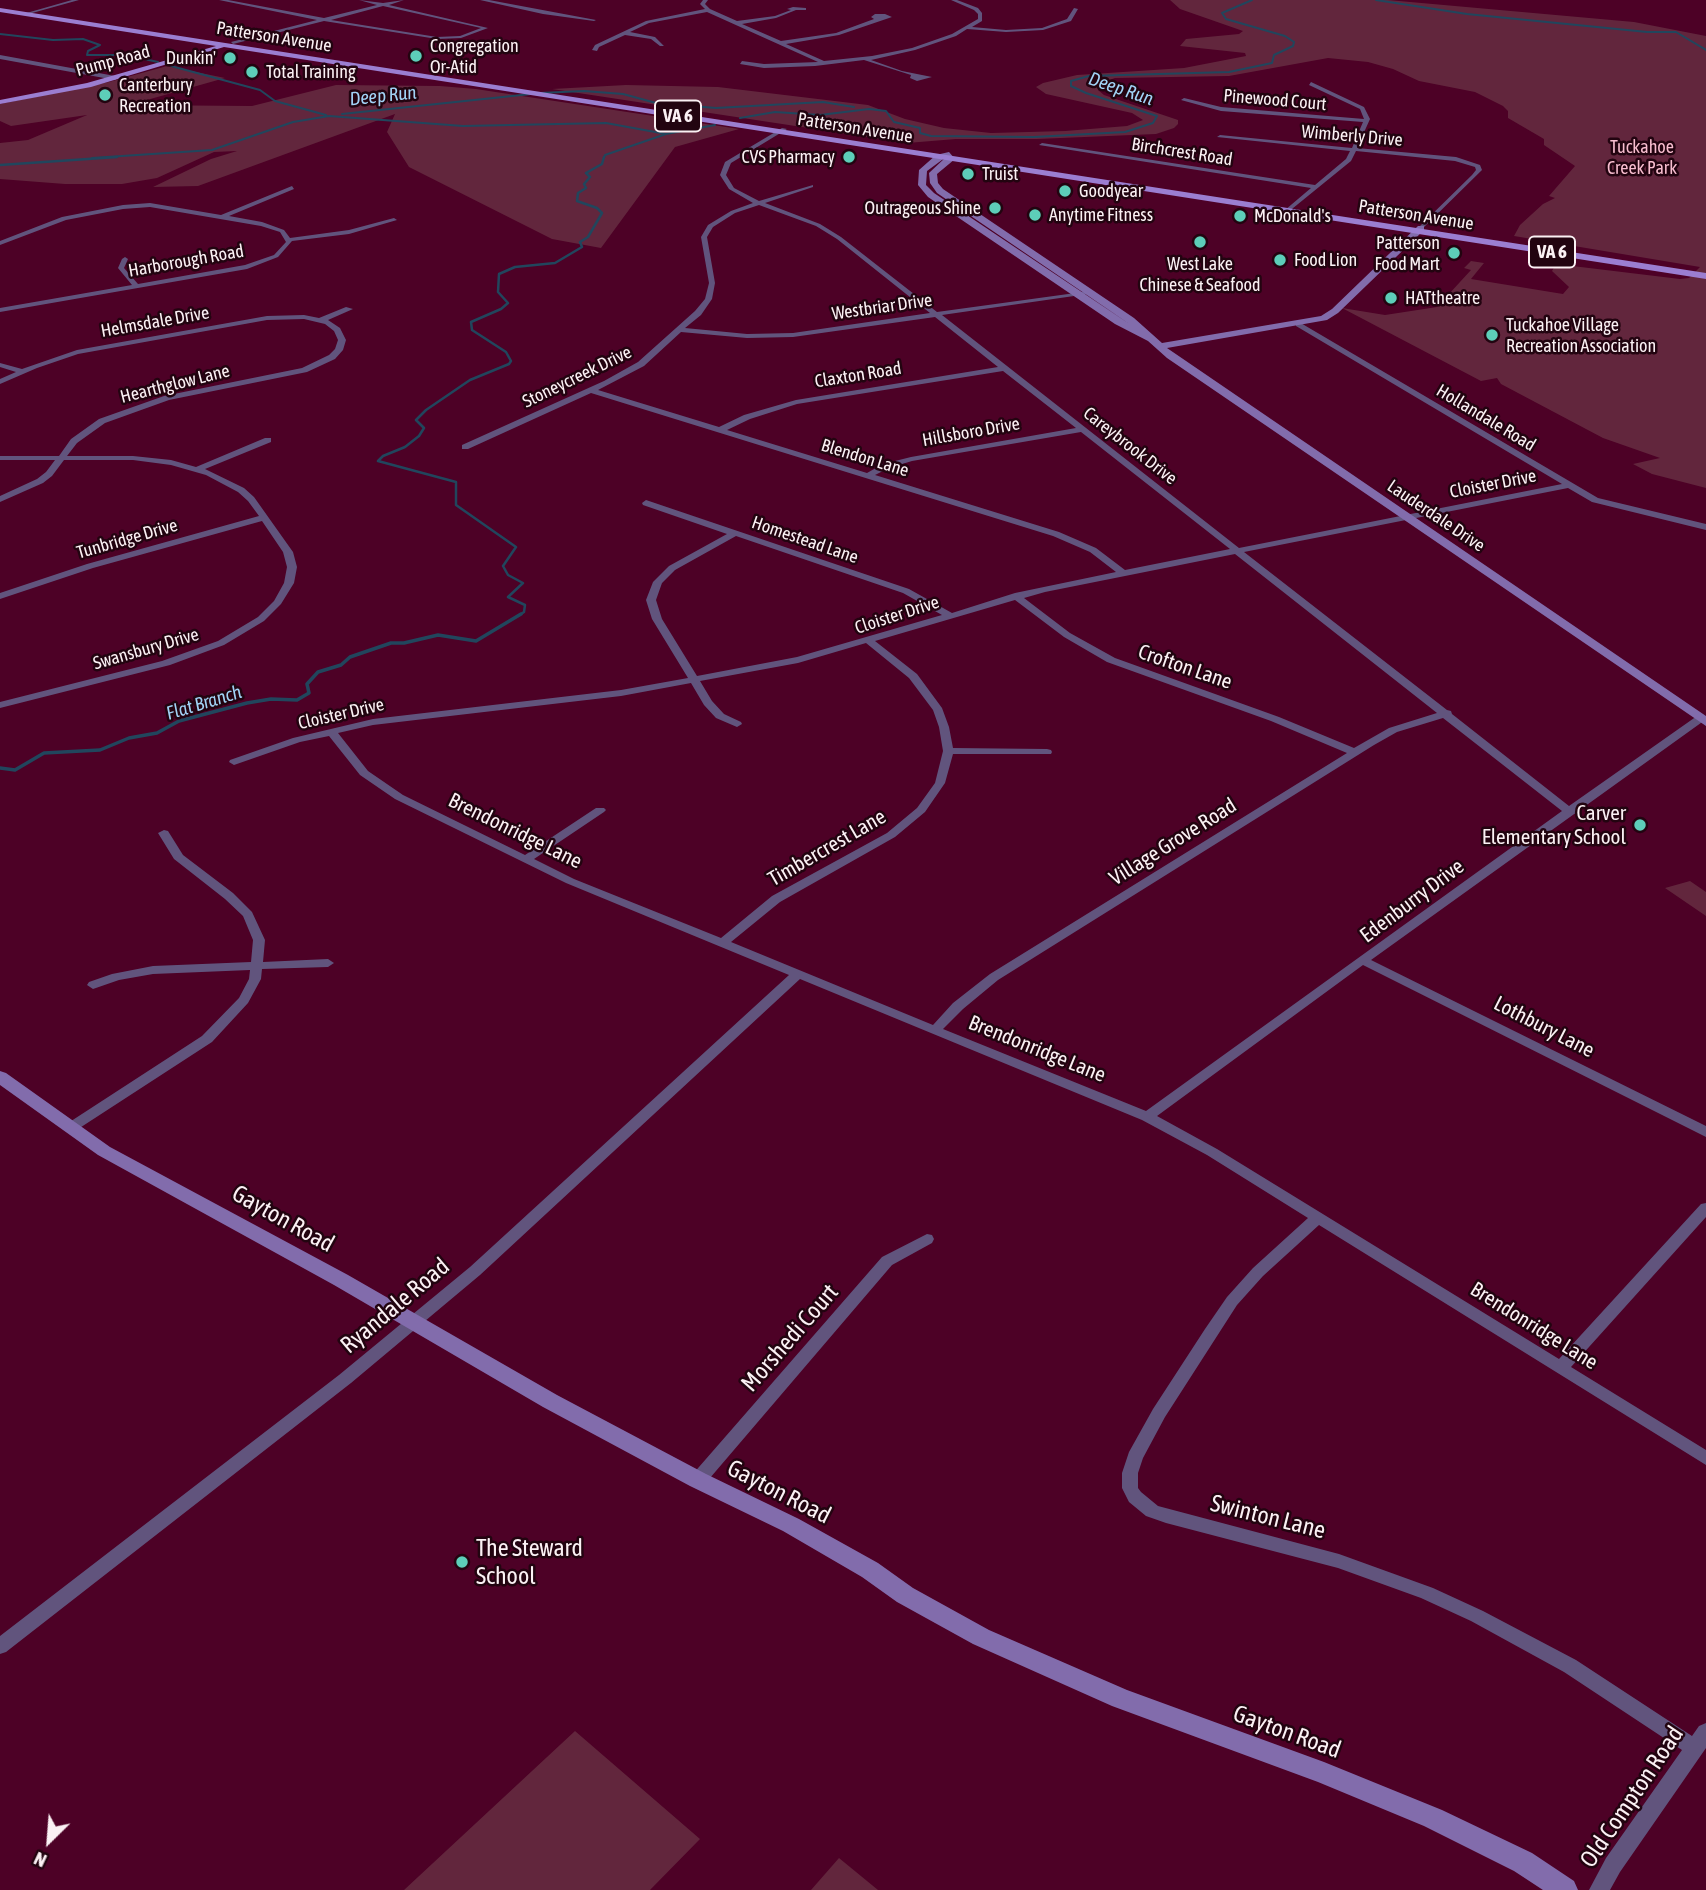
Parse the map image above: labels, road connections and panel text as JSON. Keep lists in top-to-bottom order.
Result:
{
  "streets": {
    "main road": [
      "Patterson Avenue",
      "Pump Road",
      "VA 6",
      "Lauderdale Drive",
      "Gayton Road"
    ],
    "street": [
      "Pinewood Court",
      "Wimberly Drive",
      "Birchcrest Road",
      "Harborough Road",
      "Westbriar Drive",
      "Helmsdale Drive",
      "Claxton Road",
      "Stoneycreek Drive",
      "Hearthglow Lane",
      "Hollandale Road",
      "Hillsboro Drive",
      "Careybrook Drive",
      "Blendon Lane",
      "Cloister Drive",
      "Tunbridge Drive",
      "Homestead Lane",
      "Swansbury Drive",
      "Crofton Lane",
      "Brendonridge Lane",
      "Village Grove Road",
      "Timbercrest Lane",
      "Edenburry Drive",
      "Lothbury Lane",
      "Ryandale Road",
      "Morshedi Court",
      "Swinton Lane",
      "Old Compton Road"
    ]
  },
  "crossings": [
    ["Patterson Avenue", "Pump Road"],
    ["Patterson Avenue", "Wimberly Drive"],
    ["Patterson Avenue", "Careybrook Drive"],
    ["Patterson Avenue", "Lauderdale Drive"],
    ["Westbriar Drive", "Stoneycreek Drive"],
    ["Westbriar Drive", "Careybrook Drive"],
    ["Westbriar Drive", "Lauderdale Drive"],
    ["Helmsdale Drive", "Hearthglow Lane"],
    ["Claxton Road", "Careybrook Drive"],
    ["Claxton Road", "Blendon Lane"],
    ["Stoneycreek Drive", "Careybrook Drive"],
    ["Stoneycreek Drive", "Blendon Lane"],
    ["Hollandale Road", "Cloister Drive"],
    ["Hillsboro Drive", "Careybrook Drive"],
    ["Hillsboro Drive", "Blendon Lane"],
    ["Careybrook Drive", "Cloister Drive"],
    ["Careybrook Drive", "Village Grove Road"],
    ["Careybrook Drive", "Edenburry Drive"],
    ["Blendon Lane", "Cloister Drive"],
    ["Cloister Drive", "Lauderdale Drive"],
    ["Cloister Drive", "Homestead Lane"],
    ["Cloister Drive", "Crofton Lane"],
    ["Cloister Drive", "Brendonridge Lane"],
    ["Cloister Drive", "Timbercrest Lane"],
    ["Lauderdale Drive", "Edenburry Drive"],
    ["Tunbridge Drive", "Swansbury Drive"],
    ["Crofton Lane", "Village Grove Road"],
    ["Brendonridge Lane", "Village Grove Road"],
    ["Brendonridge Lane", "Timbercrest Lane"],
    ["Brendonridge Lane", "Edenburry Drive"],
    ["Brendonridge Lane", "Ryandale Road"],
    ["Brendonridge Lane", "Swinton Lane"],
    ["Edenburry Drive", "Lothbury Lane"],
    ["Gayton Road", "Ryandale Road"],
    ["Gayton Road", "Morshedi Court"],
    ["Swinton Lane", "Old Compton Road"]
  ],
  "water": ["Deep Run", "Flat Branch"],
  "parks": ["Tuckahoe Creek Park"],
  "places": [
    "Congregation Or-Atid",
    "Dunkin'",
    "Total Training",
    "Canterbury Recreation",
    "CVS Pharmacy",
    "Truist",
    "Goodyear",
    "Outrageous Shine",
    "Anytime Fitness",
    "McDonald's",
    "West Lake Chinese & Seafood",
    "Patterson Food Mart",
    "Food Lion",
    "HATtheatre",
    "Tuckahoe Village Recreation Association",
    "Carver Elementary School",
    "The Steward School"
  ],
  "north": "bottom left"
}
